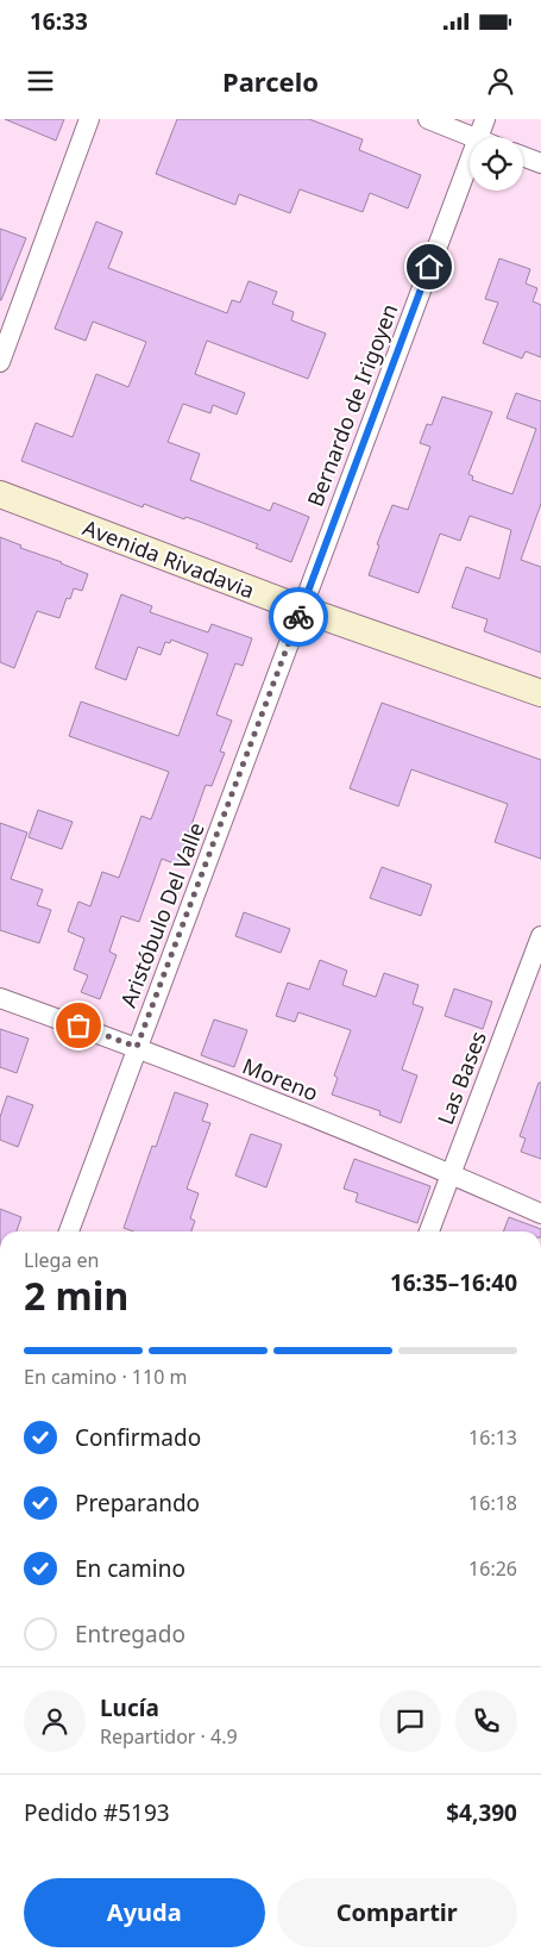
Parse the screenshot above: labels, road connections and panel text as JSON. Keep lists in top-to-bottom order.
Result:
{
  "streets": {
    "main road": ["Avenida Rivadavia"],
    "street": [
      "Bernardo de Irigoyen",
      "Aristóbulo Del Valle",
      "Las Bases",
      "Moreno"
    ]
  },
  "crossings": [
    ["Bernardo de Irigoyen", "Avenida Rivadavia"],
    ["Bernardo de Irigoyen", "Aristóbulo Del Valle"],
    ["Avenida Rivadavia", "Aristóbulo Del Valle"],
    ["Aristóbulo Del Valle", "Moreno"],
    ["Las Bases", "Moreno"]
  ],
  "page": {
    "status": "16:33",
    "header": "Parcelo",
    "heading": ["2 min", "Llega en", "16:35–16:40"],
    "panel": [
      "Lucía",
      "Repartidor · 4.9",
      "Pedido #5193",
      "$4,390"
    ],
    "bar": "En camino · 110 m",
    "list": [
      ["Confirmado", "16:13"],
      ["Preparando", "16:18"],
      ["En camino", "16:26"],
      "Entregado"
    ],
    "buttons": ["Ayuda", "Compartir"]
  }
}
